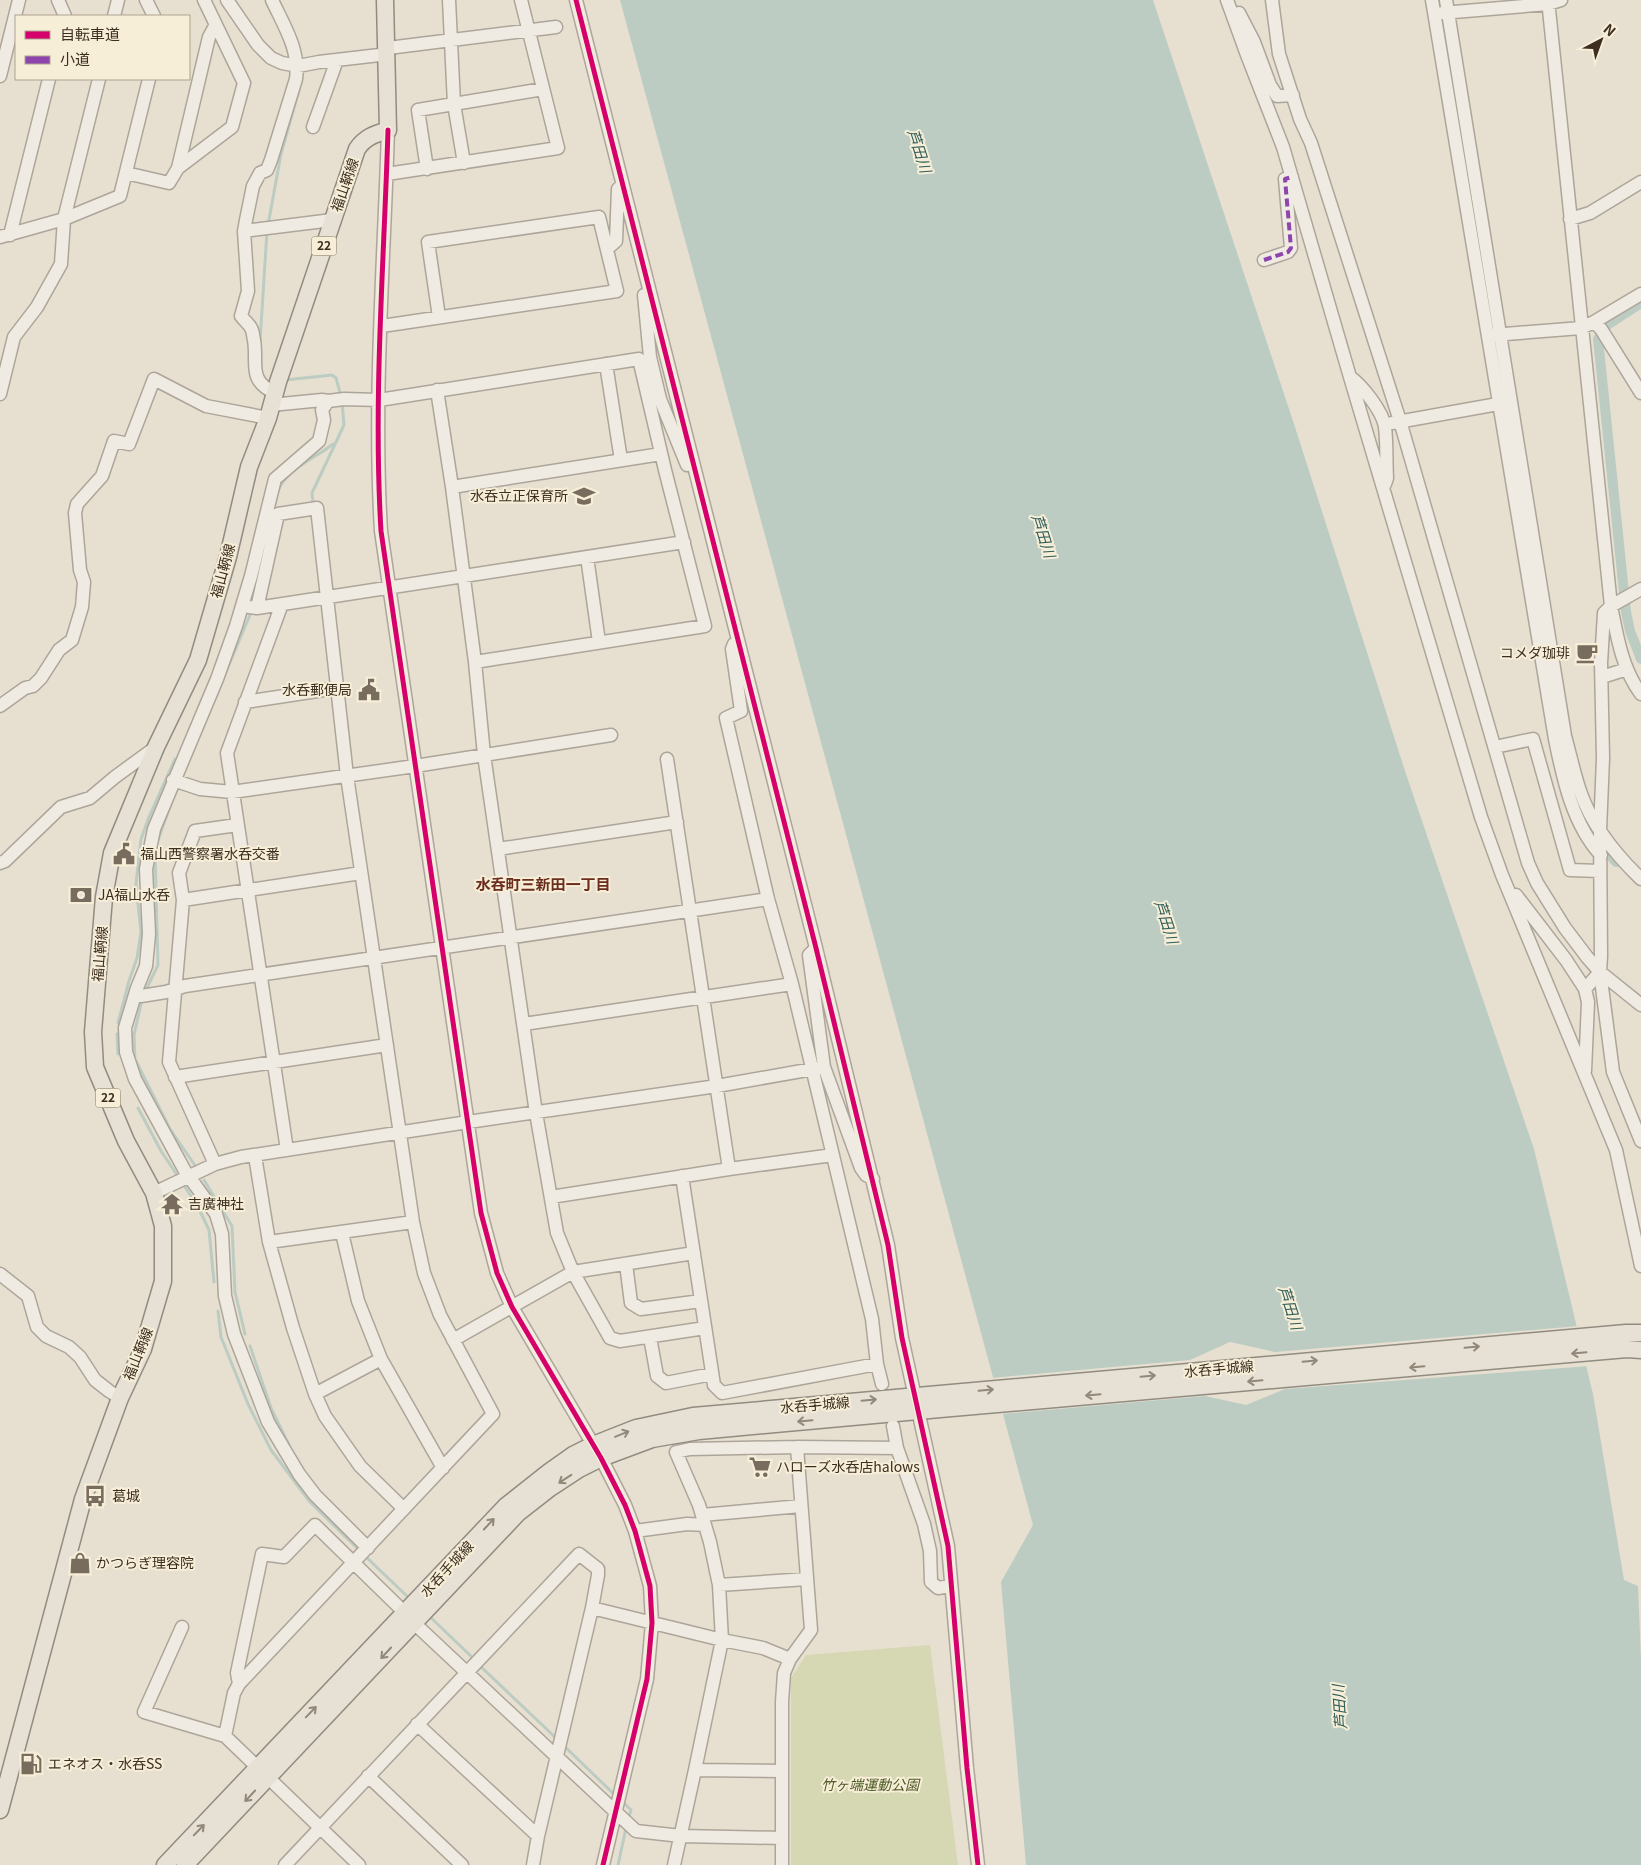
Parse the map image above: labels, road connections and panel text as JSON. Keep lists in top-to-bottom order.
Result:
{
  "streets": {
    "main road": ["福山鞆線", "22", "水呑手城線"]
  },
  "districts": ["水呑町三新田一丁目"],
  "water": ["芦田川"],
  "parks": ["竹ヶ端運動公園"],
  "places": {
    "school or university": ["水呑立正保育所"],
    "cafe": ["コメダ珈琲"],
    "public building": ["水呑郵便局", "福山西警察署水呑交番"],
    "bank": ["JA福山水呑"],
    "temple": ["吉廣神社"],
    "supermarket": ["ハローズ水呑店halows"],
    "bus stop": ["葛城"],
    "shop": ["かつらぎ理容院"],
    "fuel station": ["エネオス・水呑SS"]
  },
  "legend": ["自転車道", "小道"],
  "north": "top right"
}
